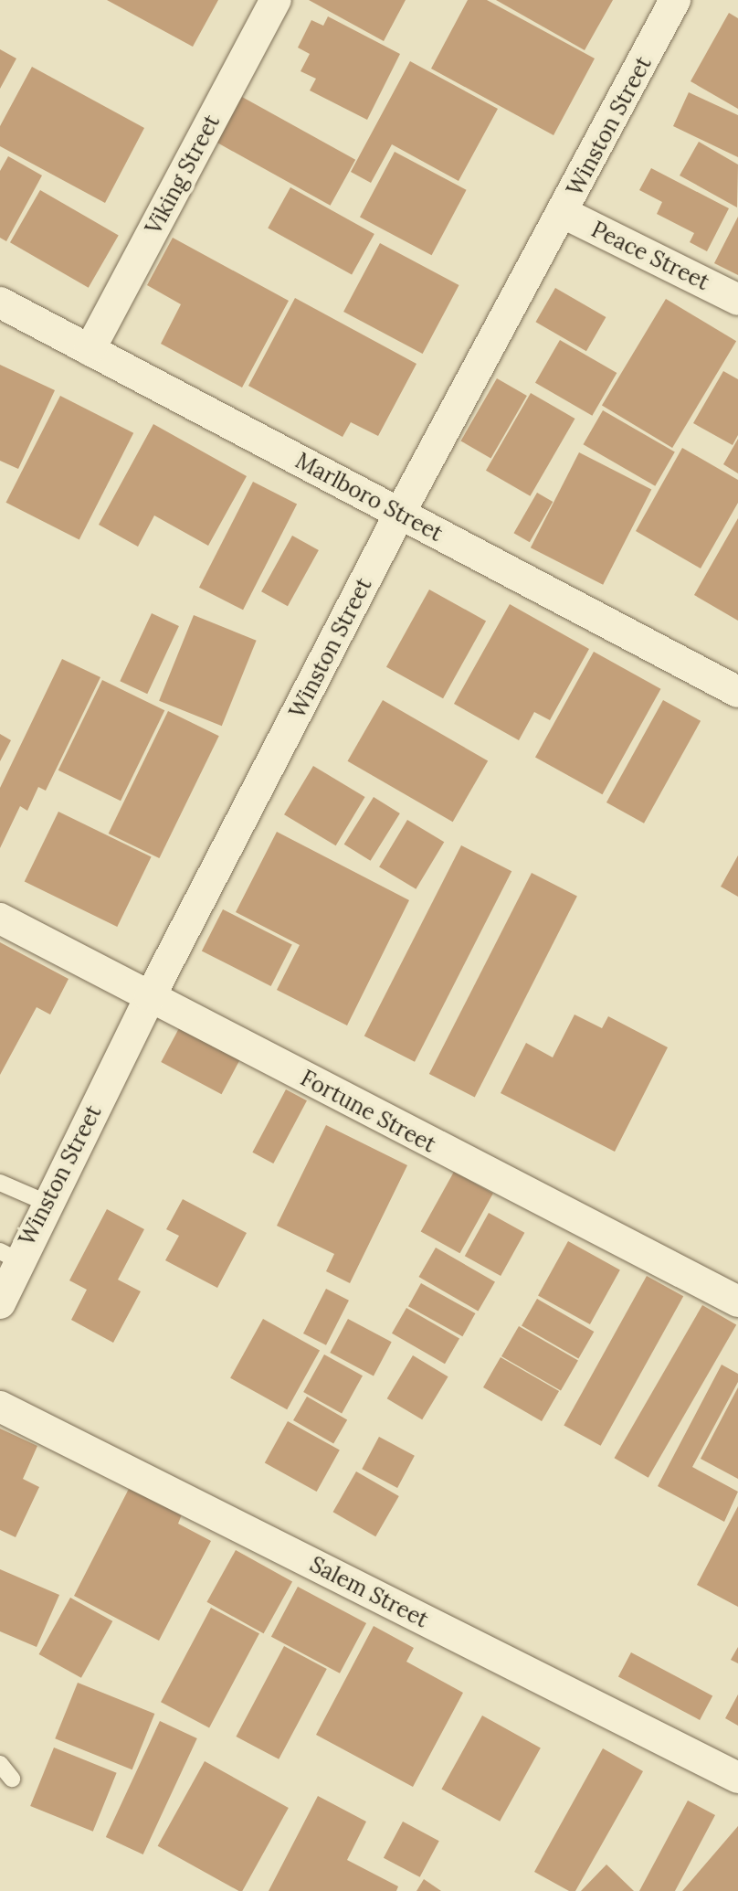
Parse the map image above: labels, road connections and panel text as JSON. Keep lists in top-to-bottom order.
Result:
{
  "streets": {
    "street": [
      "Winston Street",
      "Viking Street",
      "Peace Street",
      "Marlboro Street",
      "Fortune Street",
      "Salem Street"
    ]
  },
  "crossings": [
    ["Winston Street", "Peace Street"],
    ["Winston Street", "Marlboro Street"],
    ["Winston Street", "Fortune Street"],
    ["Viking Street", "Marlboro Street"]
  ]
}
